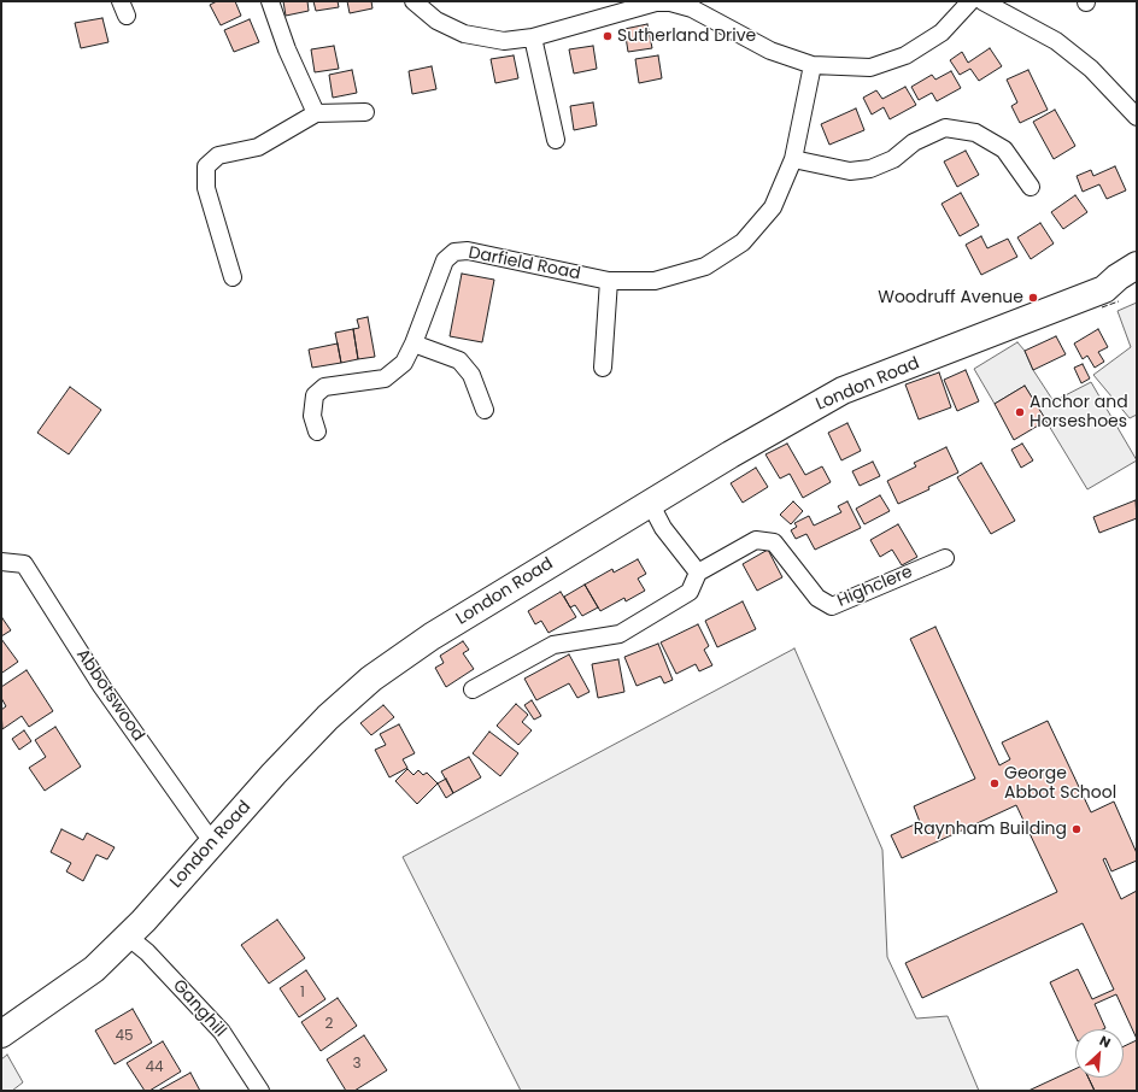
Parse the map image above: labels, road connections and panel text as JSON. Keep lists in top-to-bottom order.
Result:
{
  "streets": {
    "main road": ["London Road"],
    "street": [
      "Darfield Road",
      "Highclere",
      "Abbotswood",
      "Ganghill"
    ]
  },
  "crossings": [
    ["London Road", "Abbotswood"],
    ["London Road", "Ganghill"]
  ],
  "places": [
    "Sutherland Drive",
    "Woodruff Avenue",
    "Anchor and Horseshoes",
    "George Abbot School",
    "Raynham Building"
  ],
  "house_numbers": [
    "1",
    "2",
    "45",
    "3",
    "44"
  ],
  "north": "top right"
}
